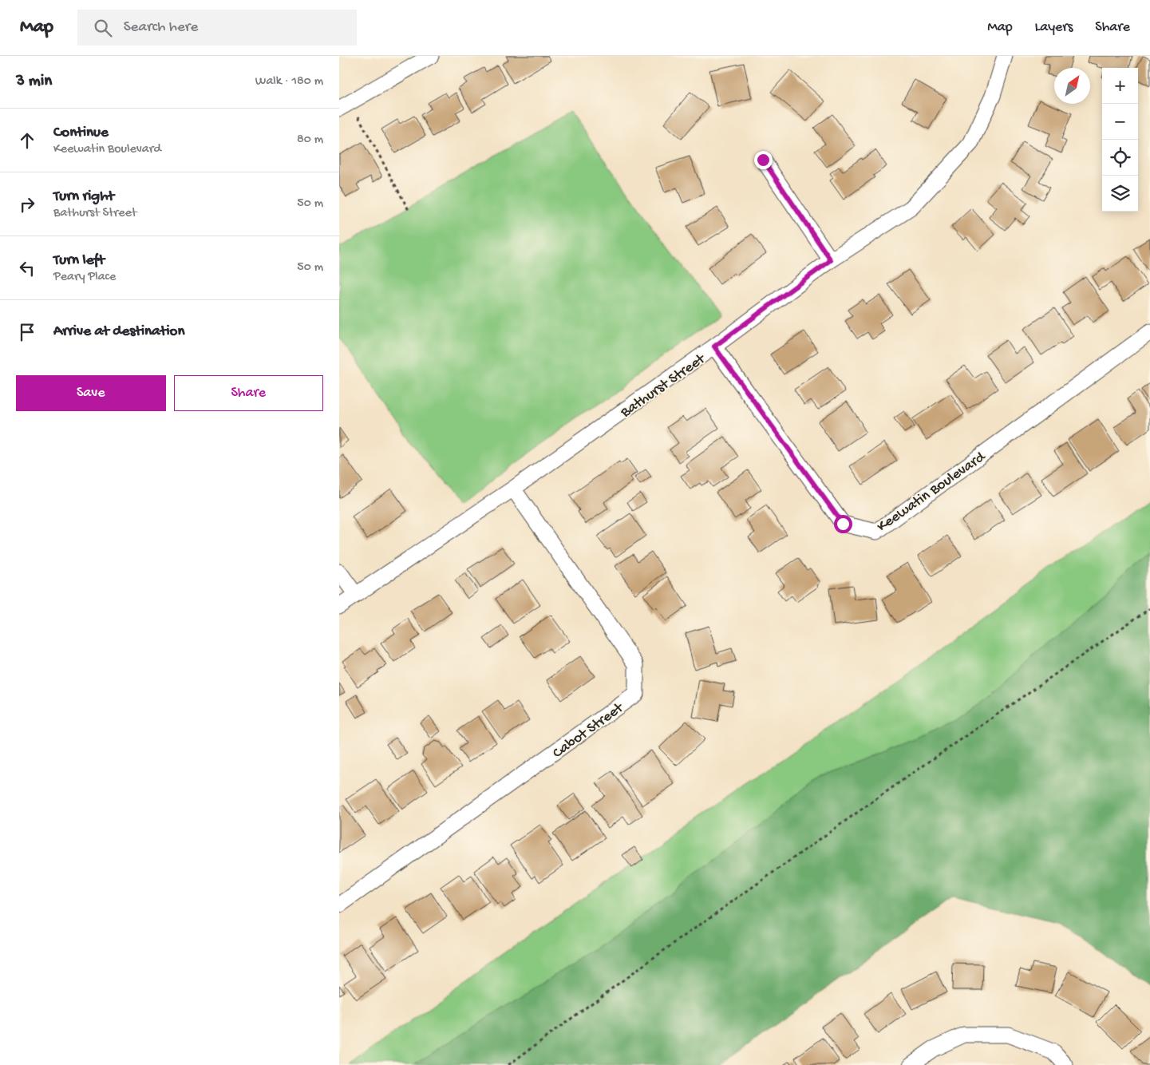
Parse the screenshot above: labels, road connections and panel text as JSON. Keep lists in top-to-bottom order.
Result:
{
  "streets": {
    "street": ["Bathurst Street", "Keewatin Boulevard", "Cabot Street"]
  },
  "crossings": [
    ["Bathurst Street", "Keewatin Boulevard"],
    ["Bathurst Street", "Cabot Street"]
  ],
  "north": "top right",
  "page": {
    "header": "Map",
    "search": "Search here",
    "nav": ["Map", "Layers", "Share"],
    "heading": ["3 min", "Walk · 180 m"],
    "map_buttons": ["+", "−"],
    "list": [
      ["Continue", "Keewatin Boulevard", "80 m"],
      ["Turn right", "Bathurst Street", "50 m"],
      ["Turn left", "Peary Place", "50 m"],
      "Arrive at destination"
    ],
    "buttons": ["Save", "Share"]
  }
}
